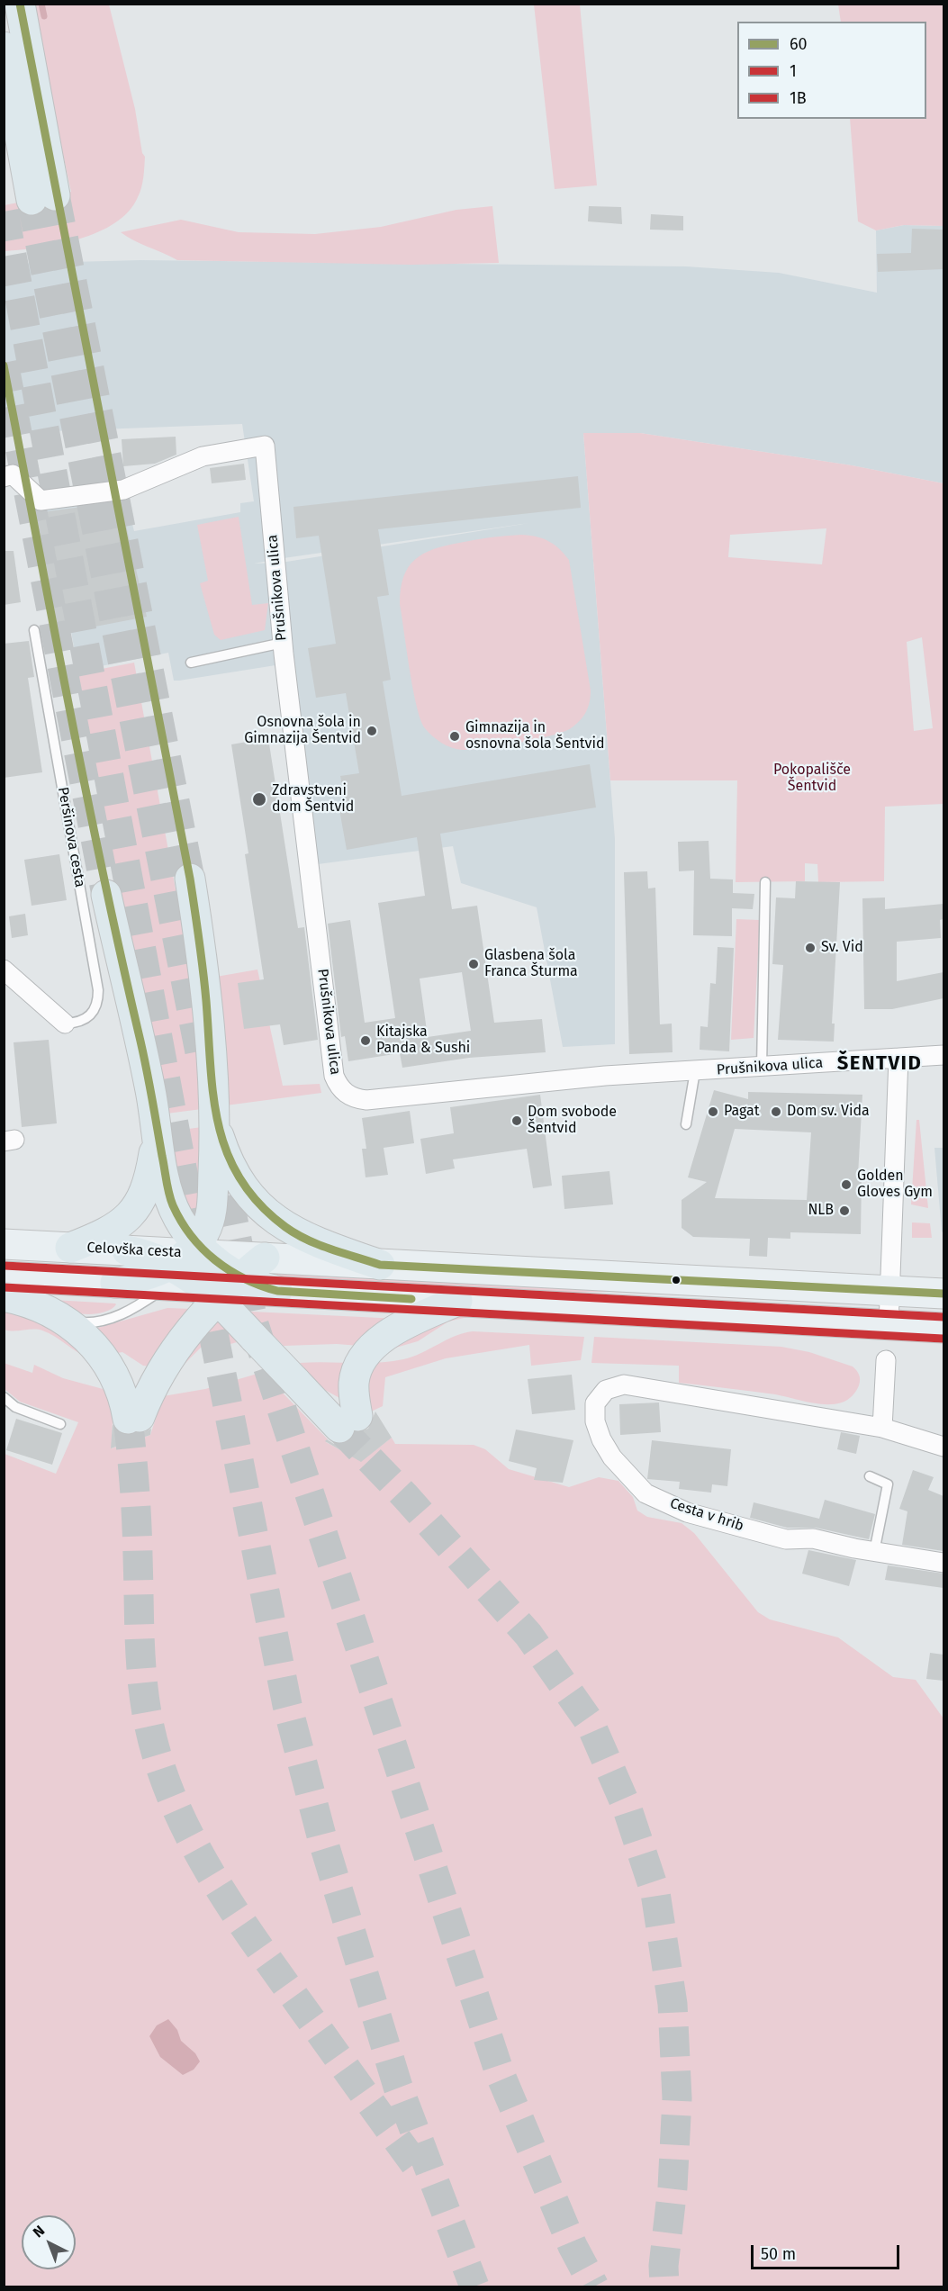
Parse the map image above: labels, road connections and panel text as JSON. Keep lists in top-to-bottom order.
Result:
{
  "streets": {
    "main road": ["Celovška cesta"],
    "street": ["Prušnikova ulica", "Cesta v hrib"],
    "lane": ["Peršinova cesta"]
  },
  "districts": ["ŠENTVID"],
  "parks": ["Pokopališče Šentvid"],
  "places": [
    "Osnovna šola in Gimnazija Šentvid",
    "Gimnazija in osnovna šola Šentvid",
    "Zdravstveni dom Šentvid",
    "Sv. Vid",
    "Glasbena šola Franca Šturma",
    "Kitajska Panda & Sushi",
    "Pagat",
    "Dom sv. Vida",
    "Dom svobode Šentvid",
    "Golden Gloves Gym",
    "NLB"
  ],
  "lines": ["transit line 60", "transit line 1B", "transit line 1"],
  "legend": ["60", "1", "1B"],
  "scale_bar": "50 m",
  "north": "top left"
}
